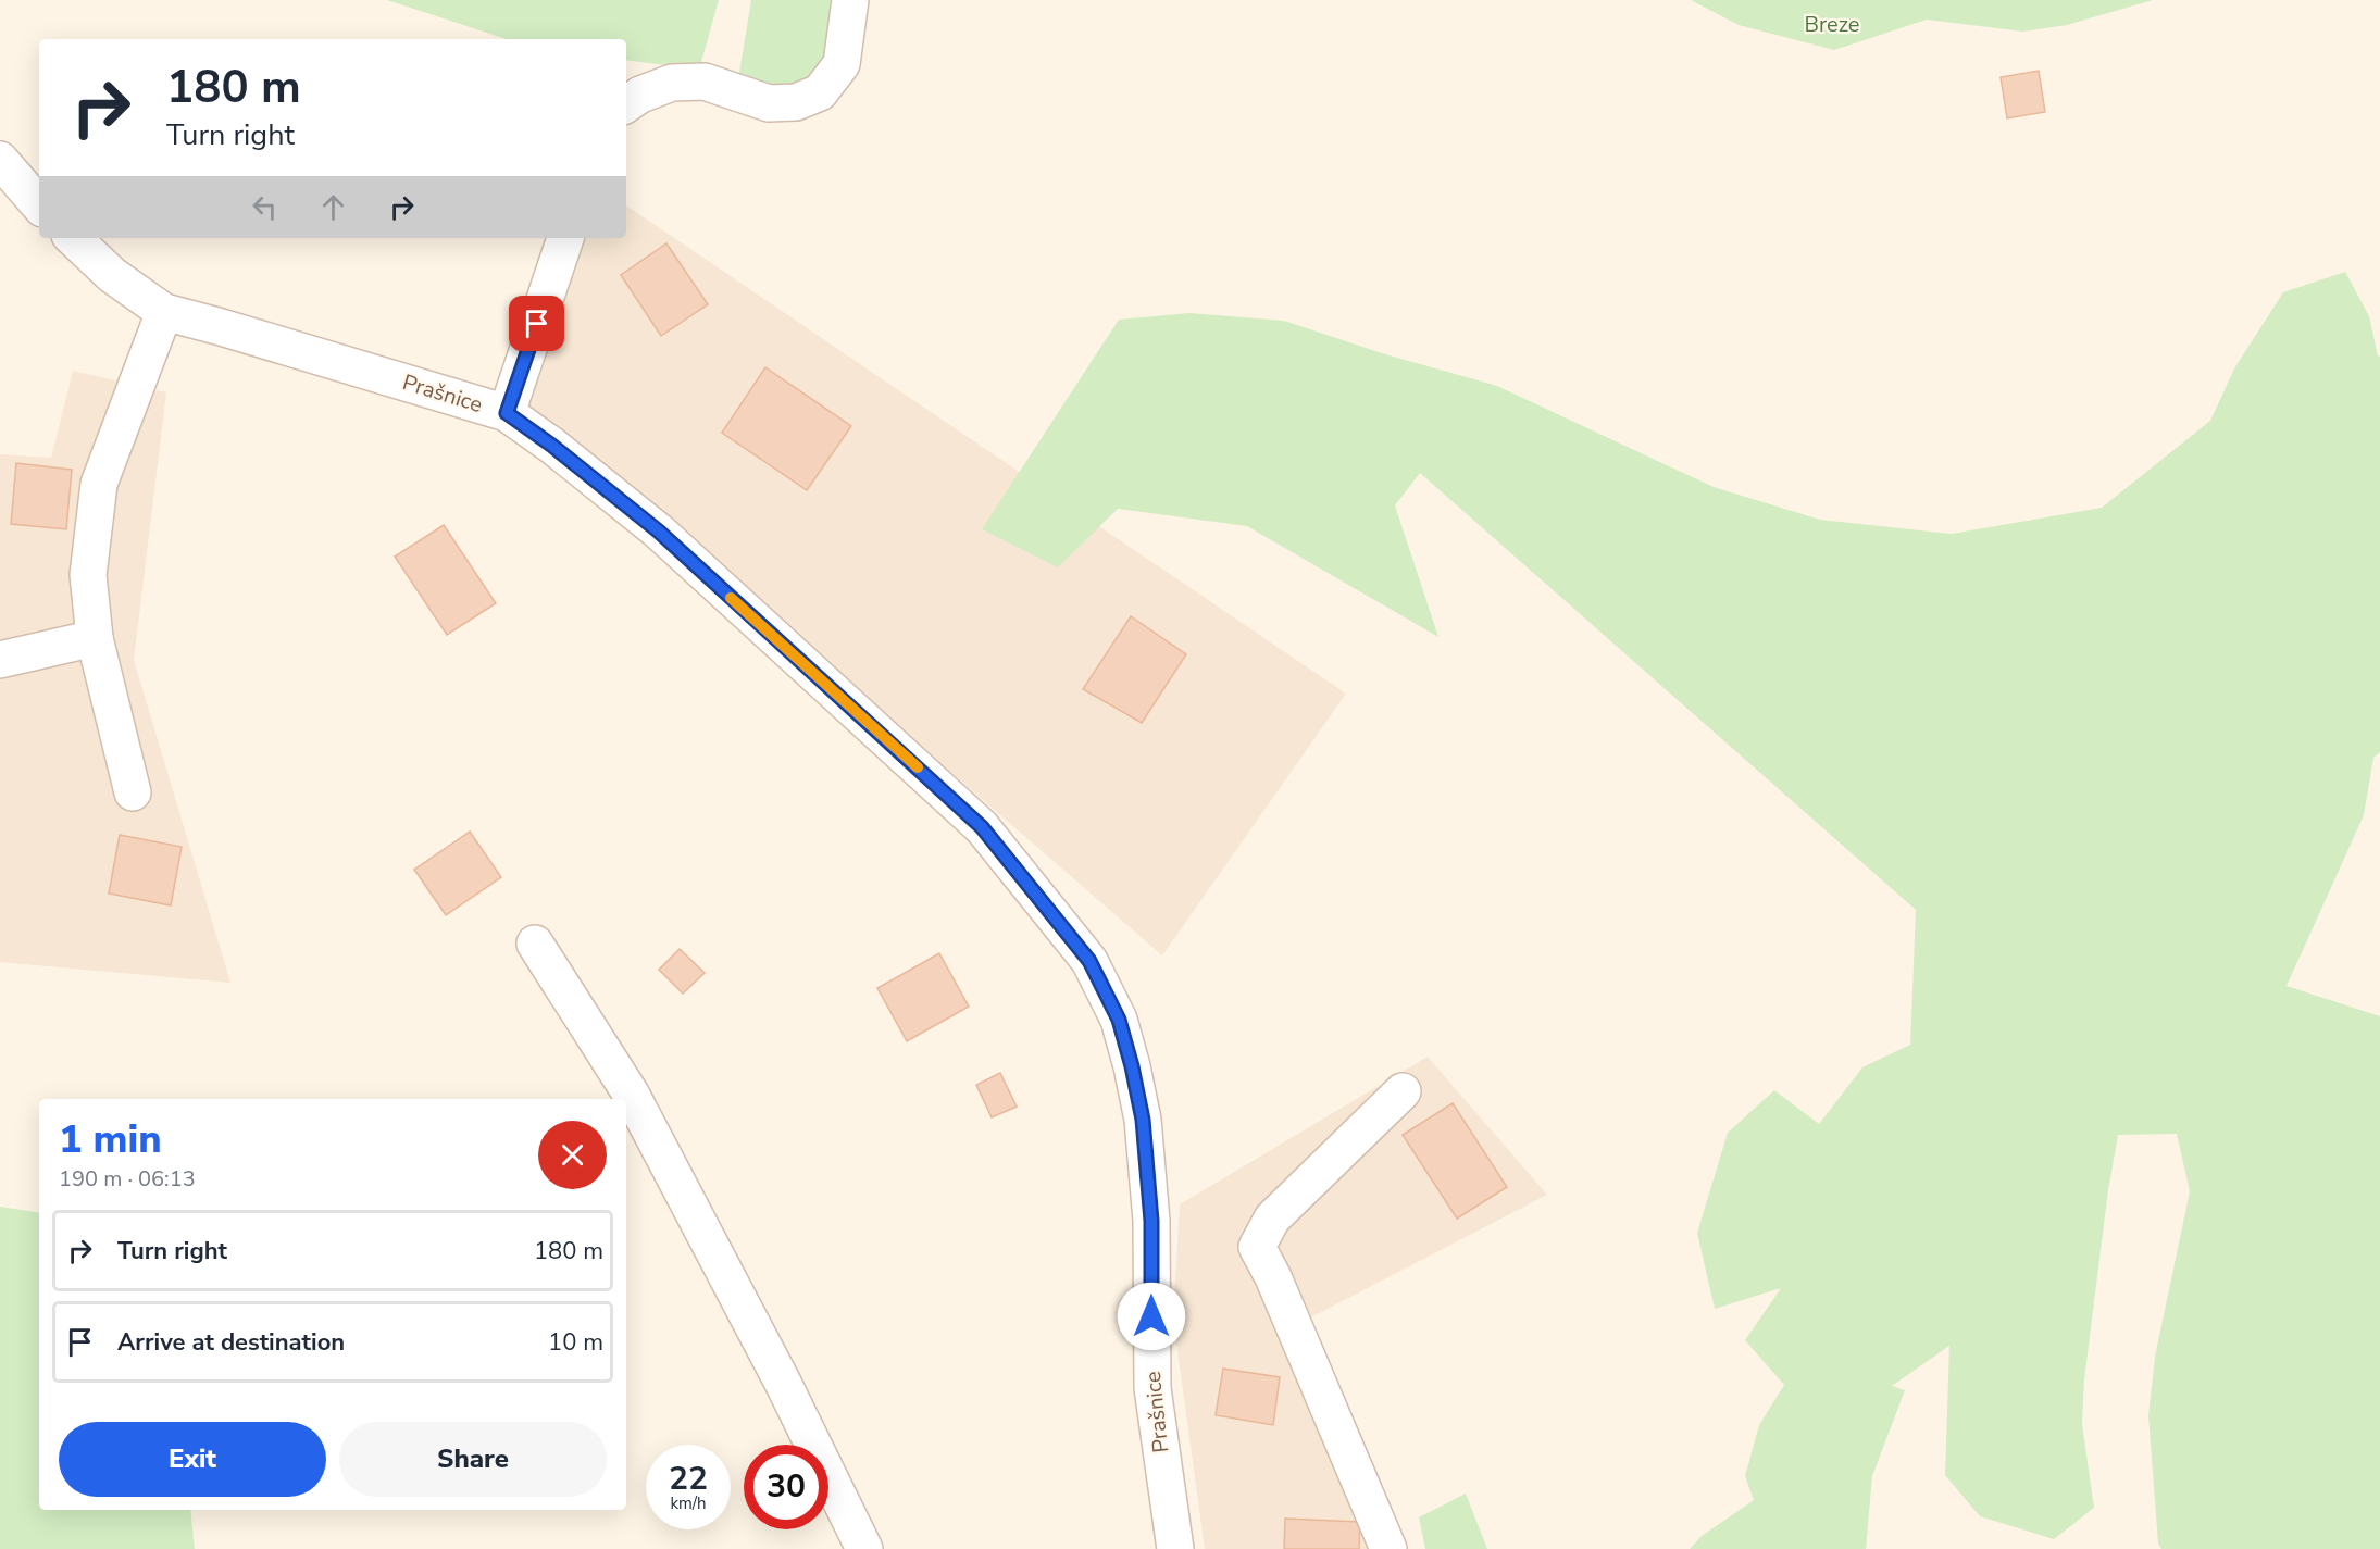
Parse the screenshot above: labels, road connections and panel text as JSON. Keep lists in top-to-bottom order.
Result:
{
  "streets": {
    "street": ["Prašnice"]
  },
  "parks": ["Breze"],
  "page": {
    "turn": ["180 m", "Turn right"],
    "heading": ["1 min", "190 m · 06:13"],
    "list": [
      {
        "name": "Turn right",
        "value": "180 m"
      },
      {
        "name": "Arrive at destination",
        "value": "10 m"
      }
    ],
    "buttons": ["Exit", "Share"],
    "speed": "22 km/h",
    "limit": "30"
  }
}
